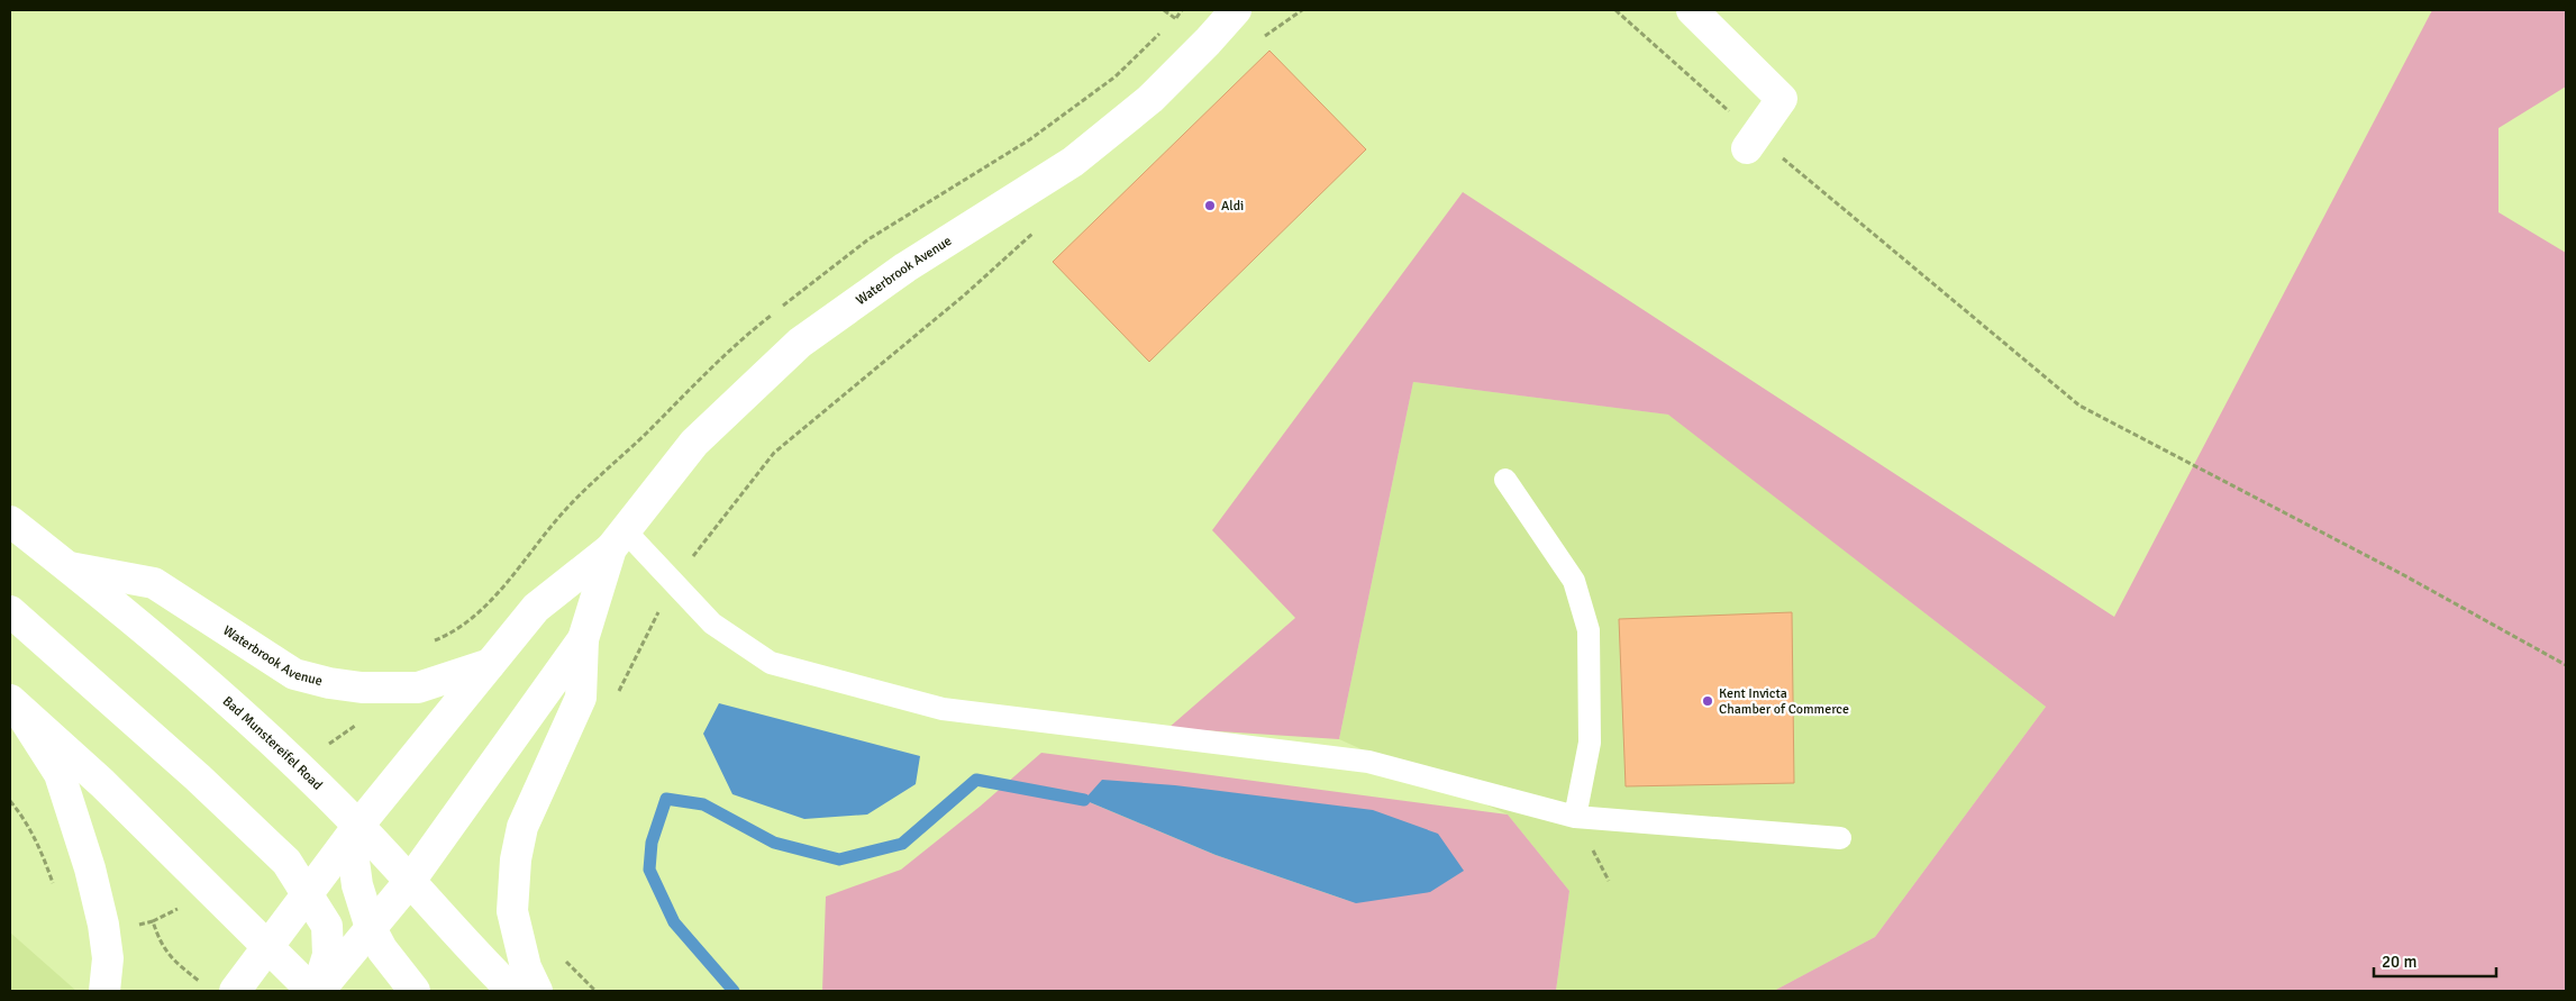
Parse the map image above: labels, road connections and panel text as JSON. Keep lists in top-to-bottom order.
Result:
{
  "streets": {
    "main road": ["Waterbrook Avenue", "Bad Munstereifel Road"]
  },
  "crossings": [
    ["Waterbrook Avenue", "Bad Munstereifel Road"]
  ],
  "places": ["Aldi", "Kent Invicta Chamber of Commerce"],
  "scale_bar": "20 m"
}
